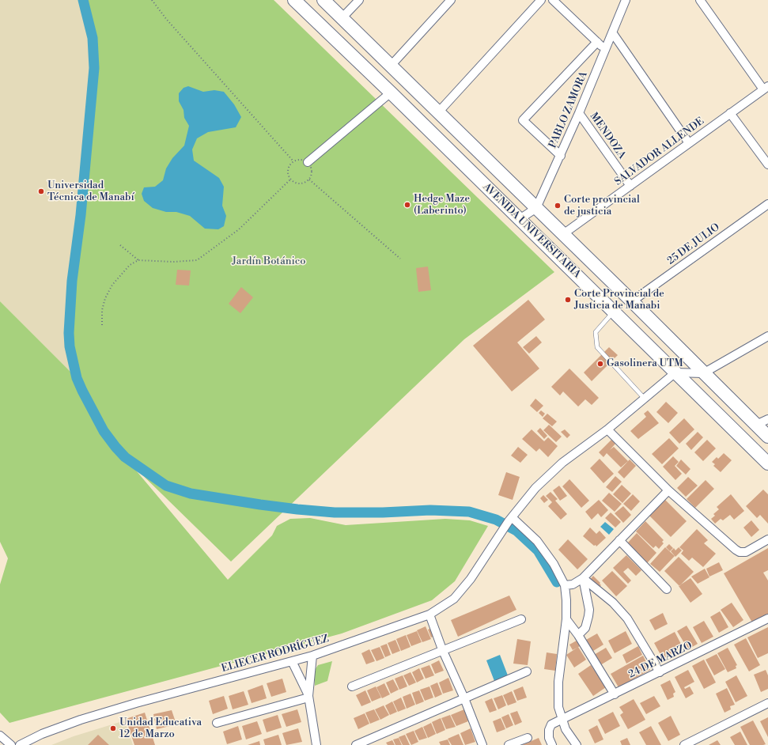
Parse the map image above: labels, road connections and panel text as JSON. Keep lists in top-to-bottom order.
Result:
{
  "streets": {
    "main road": ["AVENIDA UNIVERSITARIA"],
    "street": [
      "PABLO ZAMORA",
      "MENDOZA",
      "SALVADOR ALLENDE",
      "25 DE JULIO",
      "ELIECER RODRÍGUEZ",
      "24 DE MARZO"
    ]
  },
  "crossings": [
    ["PABLO ZAMORA", "MENDOZA"],
    ["PABLO ZAMORA", "AVENIDA UNIVERSITARIA"],
    ["MENDOZA", "SALVADOR ALLENDE"],
    ["SALVADOR ALLENDE", "AVENIDA UNIVERSITARIA"],
    ["AVENIDA UNIVERSITARIA", "25 DE JULIO"],
    ["AVENIDA UNIVERSITARIA", "ELIECER RODRÍGUEZ"]
  ],
  "parks": ["Jardín Botánico"],
  "places": [
    "Universidad Técnica de Manabí",
    "Hedge Maze (Laberinto)",
    "Corte provincial de justicia",
    "Corte Provincial de Justicia de Manabi",
    "Gasolinera UTM",
    "Unidad Educativa 12 de Marzo"
  ]
}
